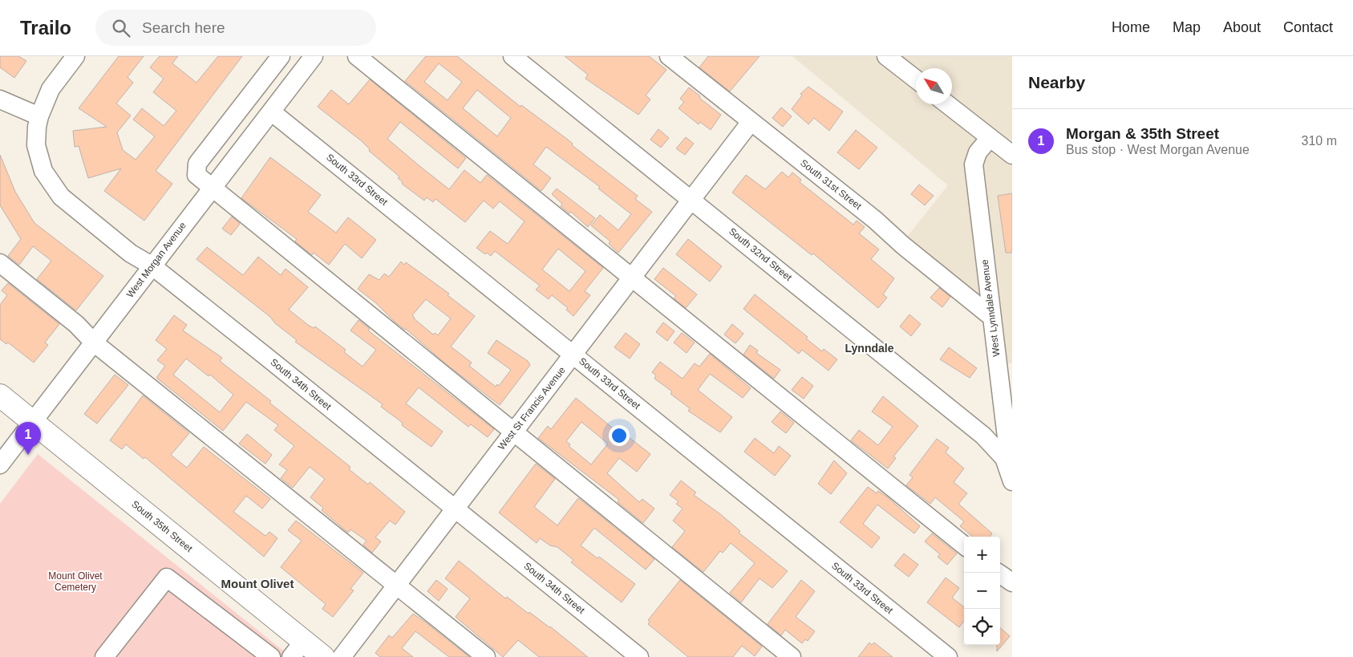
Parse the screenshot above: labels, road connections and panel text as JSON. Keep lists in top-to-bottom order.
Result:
{
  "streets": {
    "main road": ["South 35th Street"],
    "street": [
      "South 33rd Street",
      "South 31st Street",
      "South 32nd Street",
      "West Morgan Avenue",
      "West Lynndale Avenue",
      "South 34th Street",
      "West St Francis Avenue"
    ]
  },
  "crossings": [
    ["South 33rd Street", "West Morgan Avenue"],
    ["South 33rd Street", "West St Francis Avenue"],
    ["South 31st Street", "West Lynndale Avenue"],
    ["South 31st Street", "West St Francis Avenue"],
    ["South 32nd Street", "West Lynndale Avenue"],
    ["South 32nd Street", "West St Francis Avenue"],
    ["West Morgan Avenue", "South 34th Street"],
    ["West Morgan Avenue", "South 35th Street"],
    ["South 34th Street", "West St Francis Avenue"]
  ],
  "districts": ["Lynndale", "Mount Olivet"],
  "parks": ["Mount Olivet Cemetery"],
  "north": "top left",
  "page": {
    "header": "Trailo",
    "search": "Search here",
    "nav": [
      "Home",
      "Map",
      "About",
      "Contact"
    ],
    "heading": "Nearby",
    "list": [
      {
        "mark": "1",
        "name": "Morgan & 35th Street",
        "note": "Bus stop · West Morgan Avenue",
        "value": "310 m"
      }
    ],
    "pins": "1",
    "map_buttons": ["+", "−"]
  }
}
